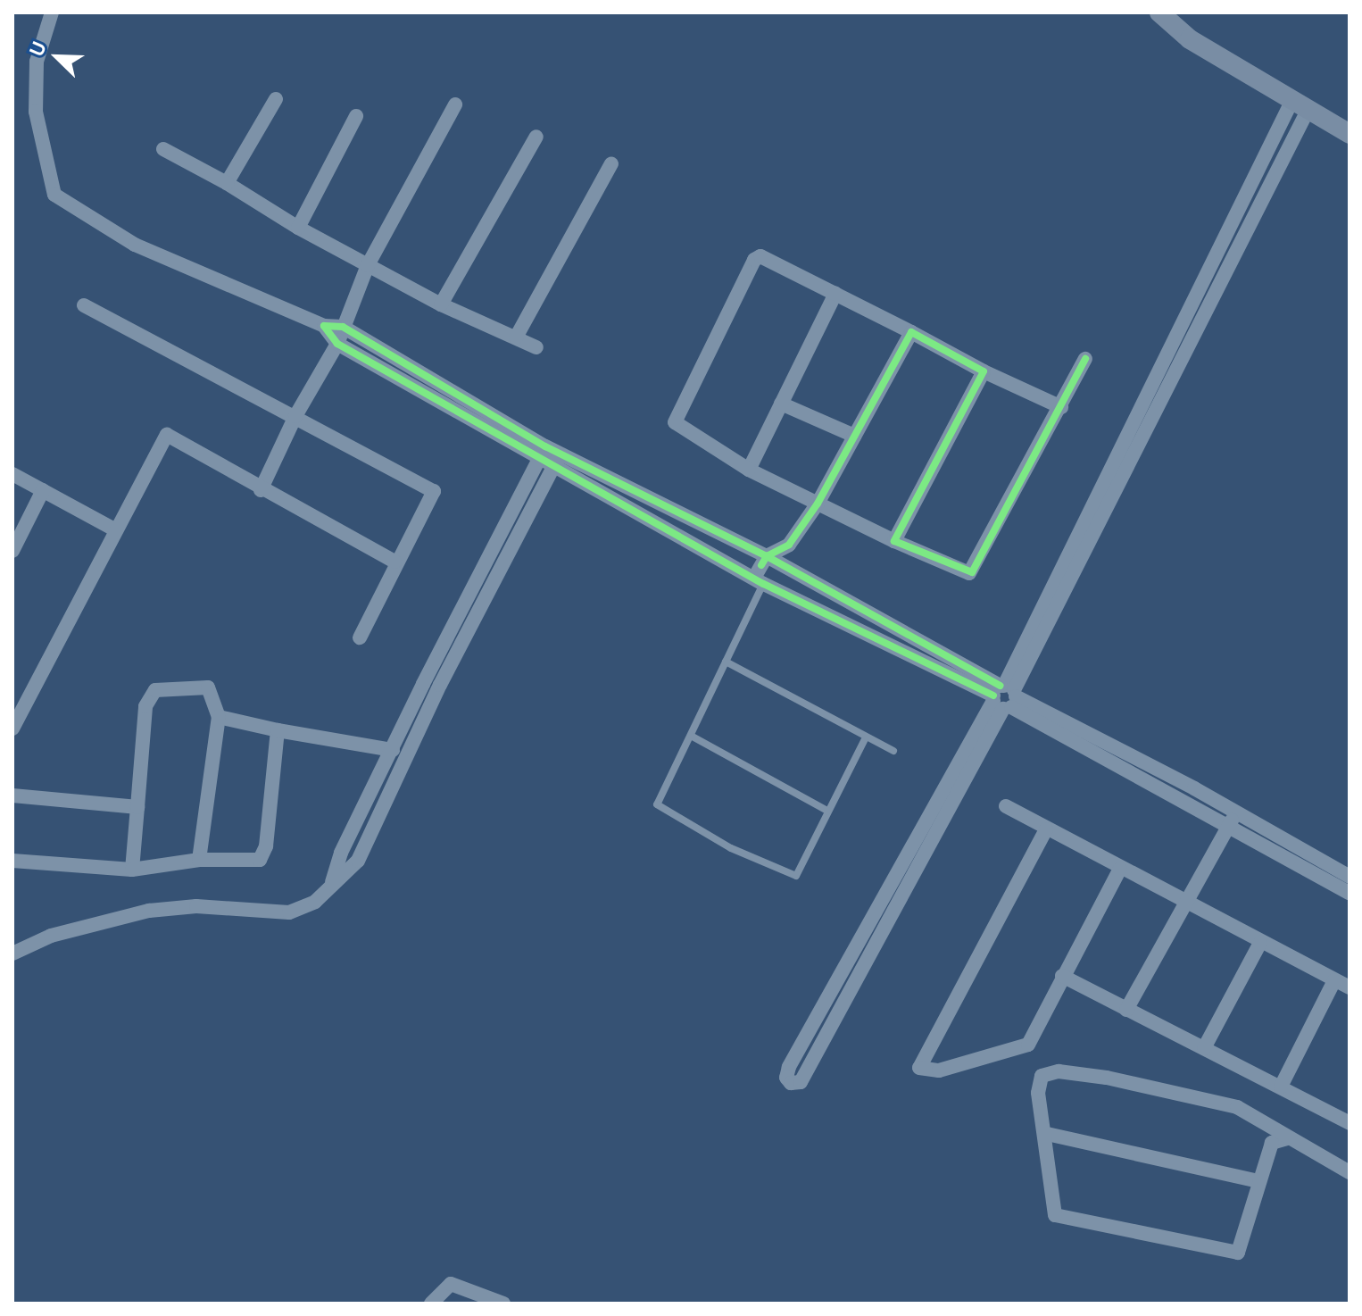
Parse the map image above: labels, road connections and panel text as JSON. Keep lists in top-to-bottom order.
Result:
{
  "north": "top left"
}
